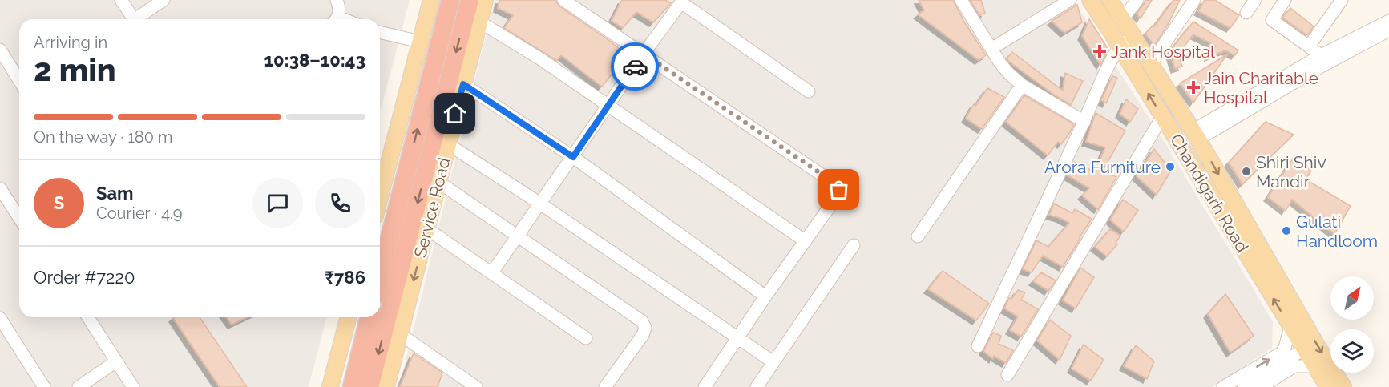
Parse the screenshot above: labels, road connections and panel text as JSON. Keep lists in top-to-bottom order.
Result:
{
  "streets": {
    "main road": ["Chandigarh Road", "Service Road"]
  },
  "places": {
    "health": ["Jank Hospital", "Jain Charitable Hospital"],
    "other": ["Arora Furniture", "Shiri Shiv Mandir", "Gulati Handloom"]
  },
  "north": "top right",
  "page": {
    "heading": ["2 min", "Arriving in", "10:38–10:43"],
    "panel": [
      "Sam",
      "Courier · 4.9",
      "Order #7220",
      "₹786"
    ],
    "bar": "On the way · 180 m",
    "round": "S"
  }
}
